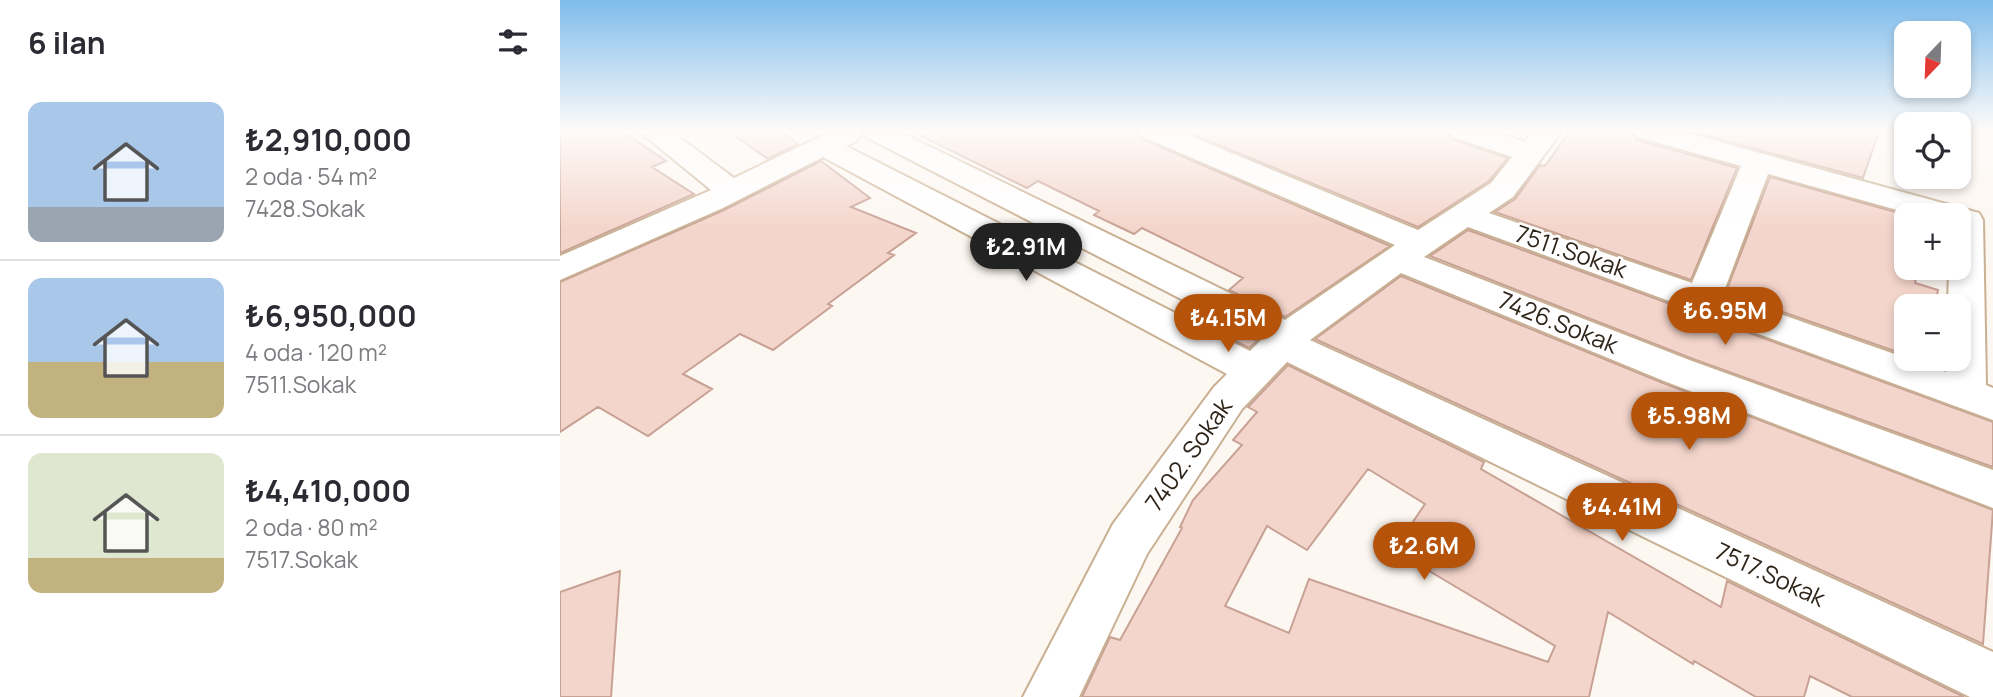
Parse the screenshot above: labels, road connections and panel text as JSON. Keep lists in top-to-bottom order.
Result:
{
  "streets": {
    "street": [
      "7511.Sokak",
      "7426.Sokak",
      "7402. Sokak",
      "7517.Sokak"
    ]
  },
  "crossings": [
    ["7511.Sokak", "7402. Sokak"],
    ["7426.Sokak", "7402. Sokak"],
    ["7402. Sokak", "7517.Sokak"]
  ],
  "north": "bottom left",
  "page": {
    "heading": "6 ilan",
    "map_buttons": ["+", "−"],
    "list": [
      {
        "name": "₺2,910,000",
        "note": "2 oda · 54 m² · 7428.Sokak"
      },
      {
        "name": "₺6,950,000",
        "note": "4 oda · 120 m² · 7511.Sokak"
      },
      {
        "name": "₺4,410,000",
        "note": "2 oda · 80 m² · 7517.Sokak"
      }
    ],
    "price": [
      "₺2.91M",
      "₺6.95M",
      "₺4.15M",
      "₺5.98M",
      "₺4.41M",
      "₺2.6M"
    ]
  }
}
